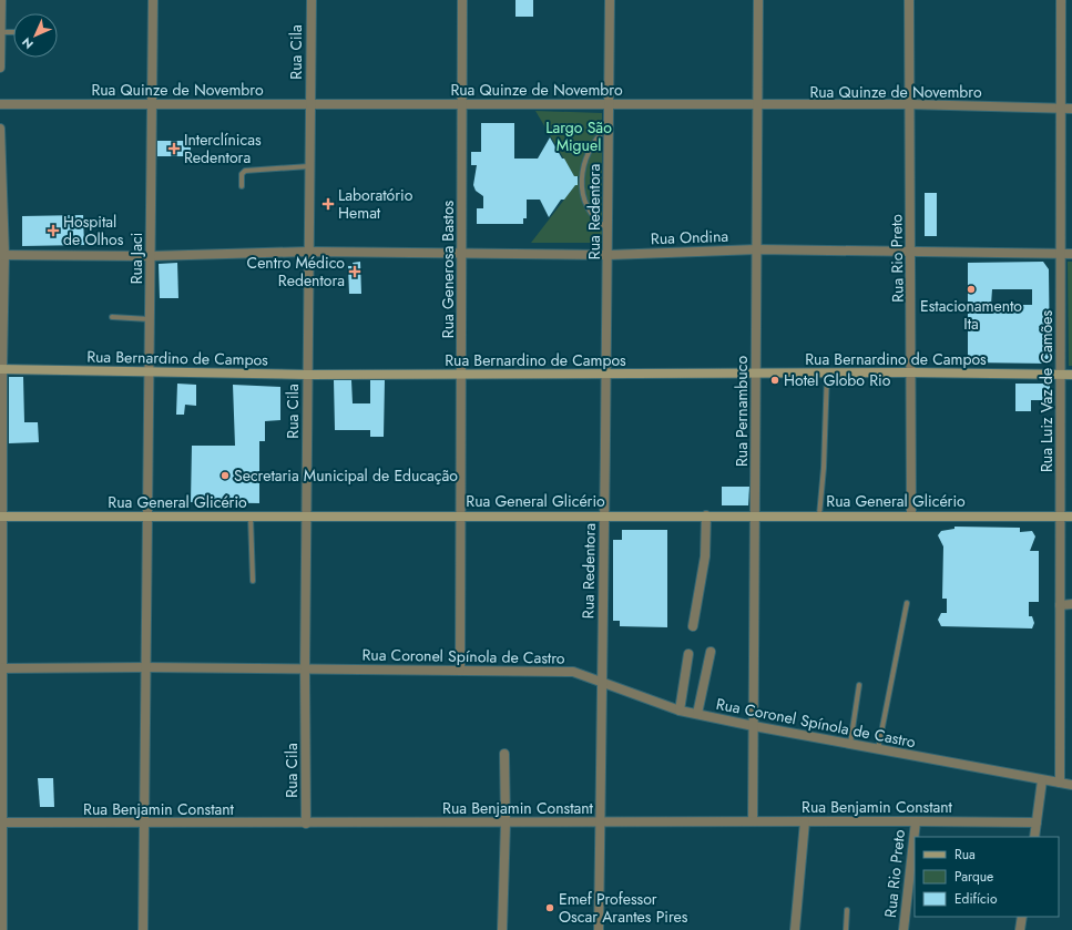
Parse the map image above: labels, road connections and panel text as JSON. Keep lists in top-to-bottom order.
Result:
{
  "streets": {
    "street": [
      "Rua Cila",
      "Rua Quinze de Novembro",
      "Rua Redentora",
      "Rua Ondina",
      "Rua Jaci",
      "Rua Rio Preto",
      "Rua Generosa Bastos",
      "Rua Bernardino de Campos",
      "Rua Luiz Vaz de Camões",
      "Rua Pernambuco",
      "Rua General Glicério",
      "Rua Coronel Spínola de Castro",
      "Rua Benjamin Constant"
    ]
  },
  "crossings": [
    ["Rua Cila", "Rua Quinze de Novembro"],
    ["Rua Cila", "Rua Ondina"],
    ["Rua Cila", "Rua Bernardino de Campos"],
    ["Rua Cila", "Rua General Glicério"],
    ["Rua Cila", "Rua Coronel Spínola de Castro"],
    ["Rua Cila", "Rua Benjamin Constant"],
    ["Rua Quinze de Novembro", "Rua Redentora"],
    ["Rua Quinze de Novembro", "Rua Jaci"],
    ["Rua Quinze de Novembro", "Rua Rio Preto"],
    ["Rua Quinze de Novembro", "Rua Generosa Bastos"],
    ["Rua Quinze de Novembro", "Rua Luiz Vaz de Camões"],
    ["Rua Quinze de Novembro", "Rua Pernambuco"],
    ["Rua Redentora", "Rua Ondina"],
    ["Rua Redentora", "Rua Bernardino de Campos"],
    ["Rua Redentora", "Rua General Glicério"],
    ["Rua Redentora", "Rua Coronel Spínola de Castro"],
    ["Rua Redentora", "Rua Benjamin Constant"],
    ["Rua Ondina", "Rua Jaci"],
    ["Rua Ondina", "Rua Rio Preto"],
    ["Rua Ondina", "Rua Generosa Bastos"],
    ["Rua Ondina", "Rua Luiz Vaz de Camões"],
    ["Rua Ondina", "Rua Pernambuco"],
    ["Rua Jaci", "Rua Bernardino de Campos"],
    ["Rua Jaci", "Rua General Glicério"],
    ["Rua Jaci", "Rua Coronel Spínola de Castro"],
    ["Rua Jaci", "Rua Benjamin Constant"],
    ["Rua Rio Preto", "Rua Bernardino de Campos"],
    ["Rua Rio Preto", "Rua General Glicério"],
    ["Rua Rio Preto", "Rua Benjamin Constant"],
    ["Rua Generosa Bastos", "Rua Bernardino de Campos"],
    ["Rua Generosa Bastos", "Rua General Glicério"],
    ["Rua Generosa Bastos", "Rua Coronel Spínola de Castro"],
    ["Rua Bernardino de Campos", "Rua Luiz Vaz de Camões"],
    ["Rua Bernardino de Campos", "Rua Pernambuco"],
    ["Rua Luiz Vaz de Camões", "Rua General Glicério"],
    ["Rua Luiz Vaz de Camões", "Rua Coronel Spínola de Castro"],
    ["Rua Pernambuco", "Rua General Glicério"],
    ["Rua Pernambuco", "Rua Coronel Spínola de Castro"],
    ["Rua Pernambuco", "Rua Benjamin Constant"]
  ],
  "parks": ["Largo São Miguel"],
  "places": {
    "health": [
      "Interclínicas Redentora",
      "Laboratório Hemat",
      "Hospital de Olhos",
      "Centro Médico Redentora"
    ],
    "other": [
      "Estacionamento Ita",
      "Hotel Globo Rio",
      "Secretaria Municipal de Educação",
      "Emef Professor Oscar Arantes Pires"
    ]
  },
  "legend": ["Rua", "Parque", "Edifício"],
  "north": "bottom left"
}
